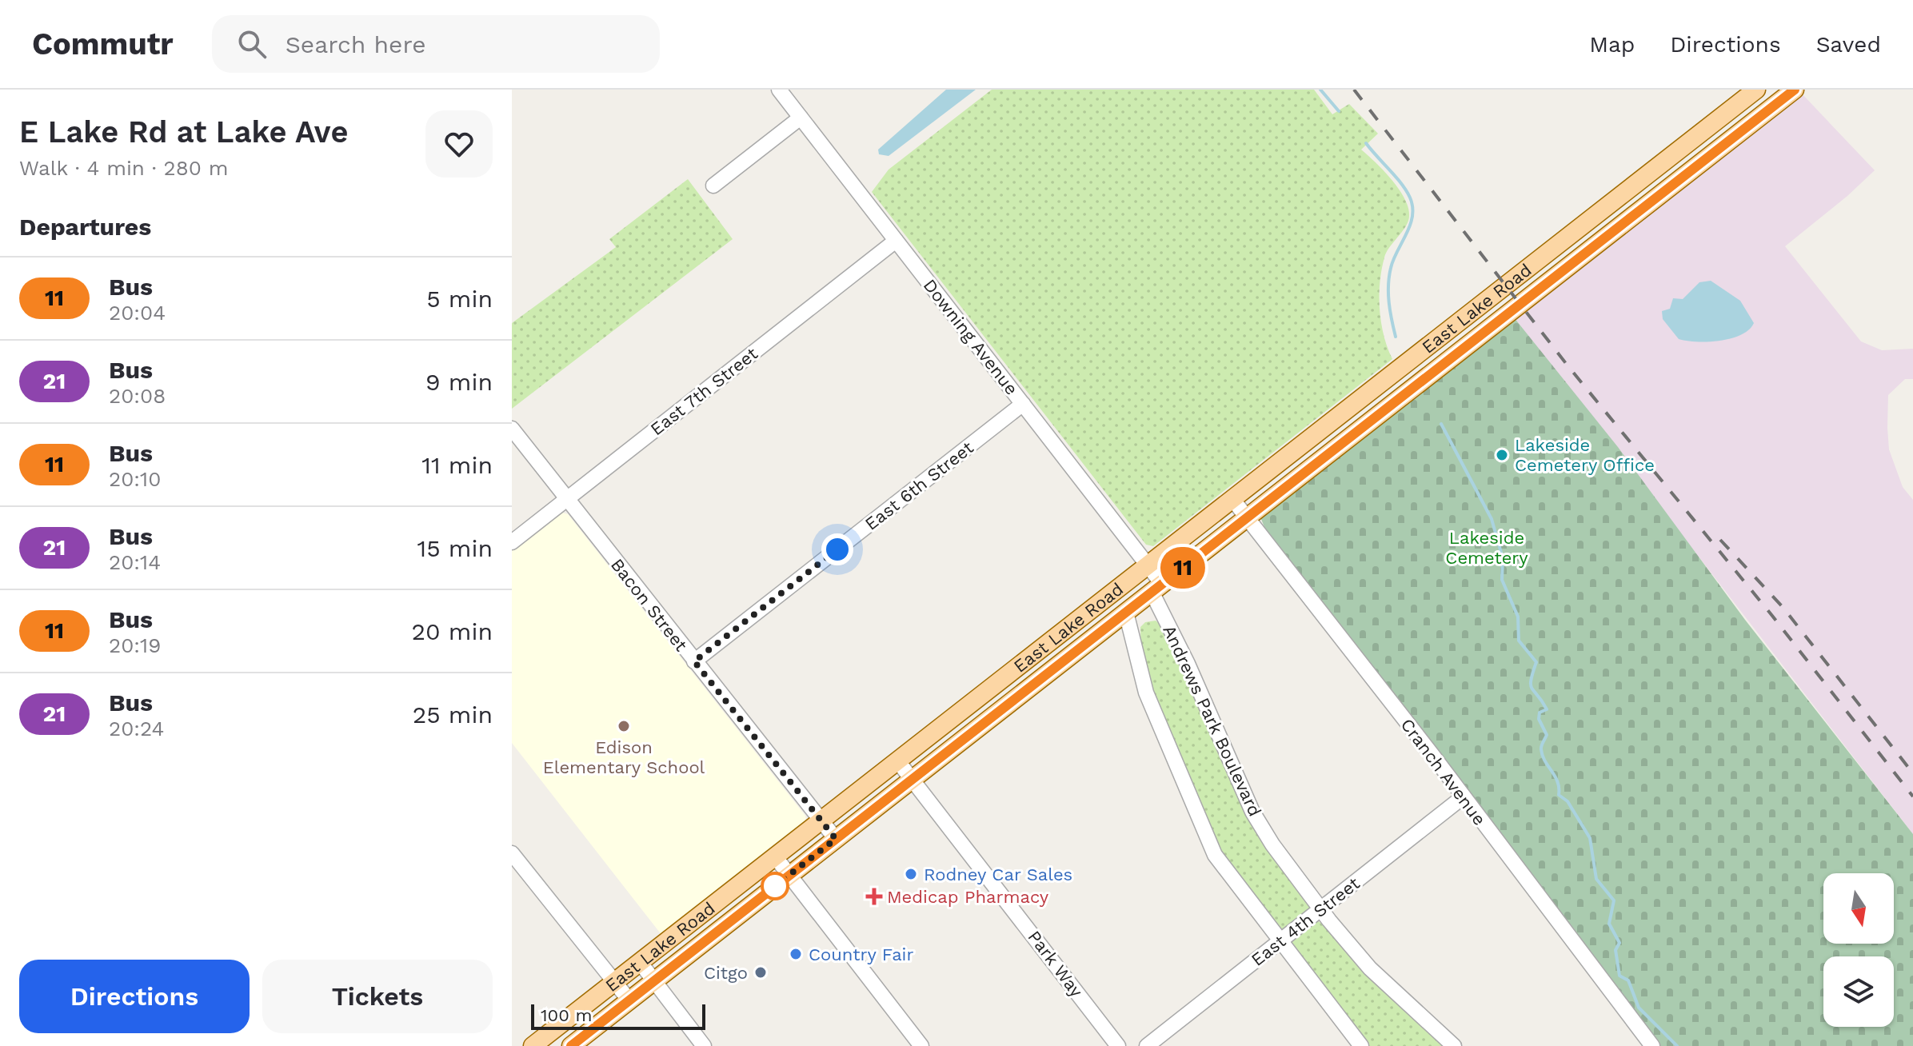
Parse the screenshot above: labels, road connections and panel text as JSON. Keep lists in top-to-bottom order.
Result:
{
  "streets": {
    "main road": ["East Lake Road"],
    "street": [
      "Downing Avenue",
      "East 7th Street",
      "East 6th Street",
      "Bacon Street",
      "Andrews Park Boulevard",
      "Cranch Avenue",
      "East 4th Street",
      "Park Way"
    ]
  },
  "crossings": [
    ["East Lake Road", "Downing Avenue"],
    ["East Lake Road", "Bacon Street"],
    ["East Lake Road", "Andrews Park Boulevard"],
    ["East Lake Road", "Cranch Avenue"],
    ["East Lake Road", "Park Way"],
    ["Downing Avenue", "East 7th Street"],
    ["Downing Avenue", "East 6th Street"],
    ["Downing Avenue", "Andrews Park Boulevard"],
    ["East 7th Street", "Bacon Street"],
    ["East 6th Street", "Bacon Street"],
    ["Andrews Park Boulevard", "East 4th Street"],
    ["Cranch Avenue", "East 4th Street"]
  ],
  "parks": ["Lakeside Cemetery"],
  "places": {
    "other": [
      "Lakeside Cemetery Office",
      "Edison Elementary School",
      "Rodney Car Sales",
      "Country Fair",
      "Citgo"
    ],
    "health": ["Medicap Pharmacy"]
  },
  "lines": ["bus line 11"],
  "scale_bar": "100 m",
  "north": "bottom",
  "page": {
    "header": "Commutr",
    "search": "Search here",
    "nav": ["Map", "Directions", "Saved"],
    "heading": [
      ["E Lake Rd at Lake Ave", "Walk · 4 min · 280 m"],
      "Departures"
    ],
    "on_map": "11",
    "list": [
      {
        "mark": "11",
        "name": "Bus",
        "note": "20:04",
        "value": "5 min"
      },
      {
        "mark": "21",
        "name": "Bus",
        "note": "20:08",
        "value": "9 min"
      },
      {
        "mark": "11",
        "name": "Bus",
        "note": "20:10",
        "value": "11 min"
      },
      {
        "mark": "21",
        "name": "Bus",
        "note": "20:14",
        "value": "15 min"
      },
      {
        "mark": "11",
        "name": "Bus",
        "note": "20:19",
        "value": "20 min"
      },
      {
        "mark": "21",
        "name": "Bus",
        "note": "20:24",
        "value": "25 min"
      }
    ],
    "buttons": ["Directions", "Tickets"],
    "scale": "100 m"
  }
}
